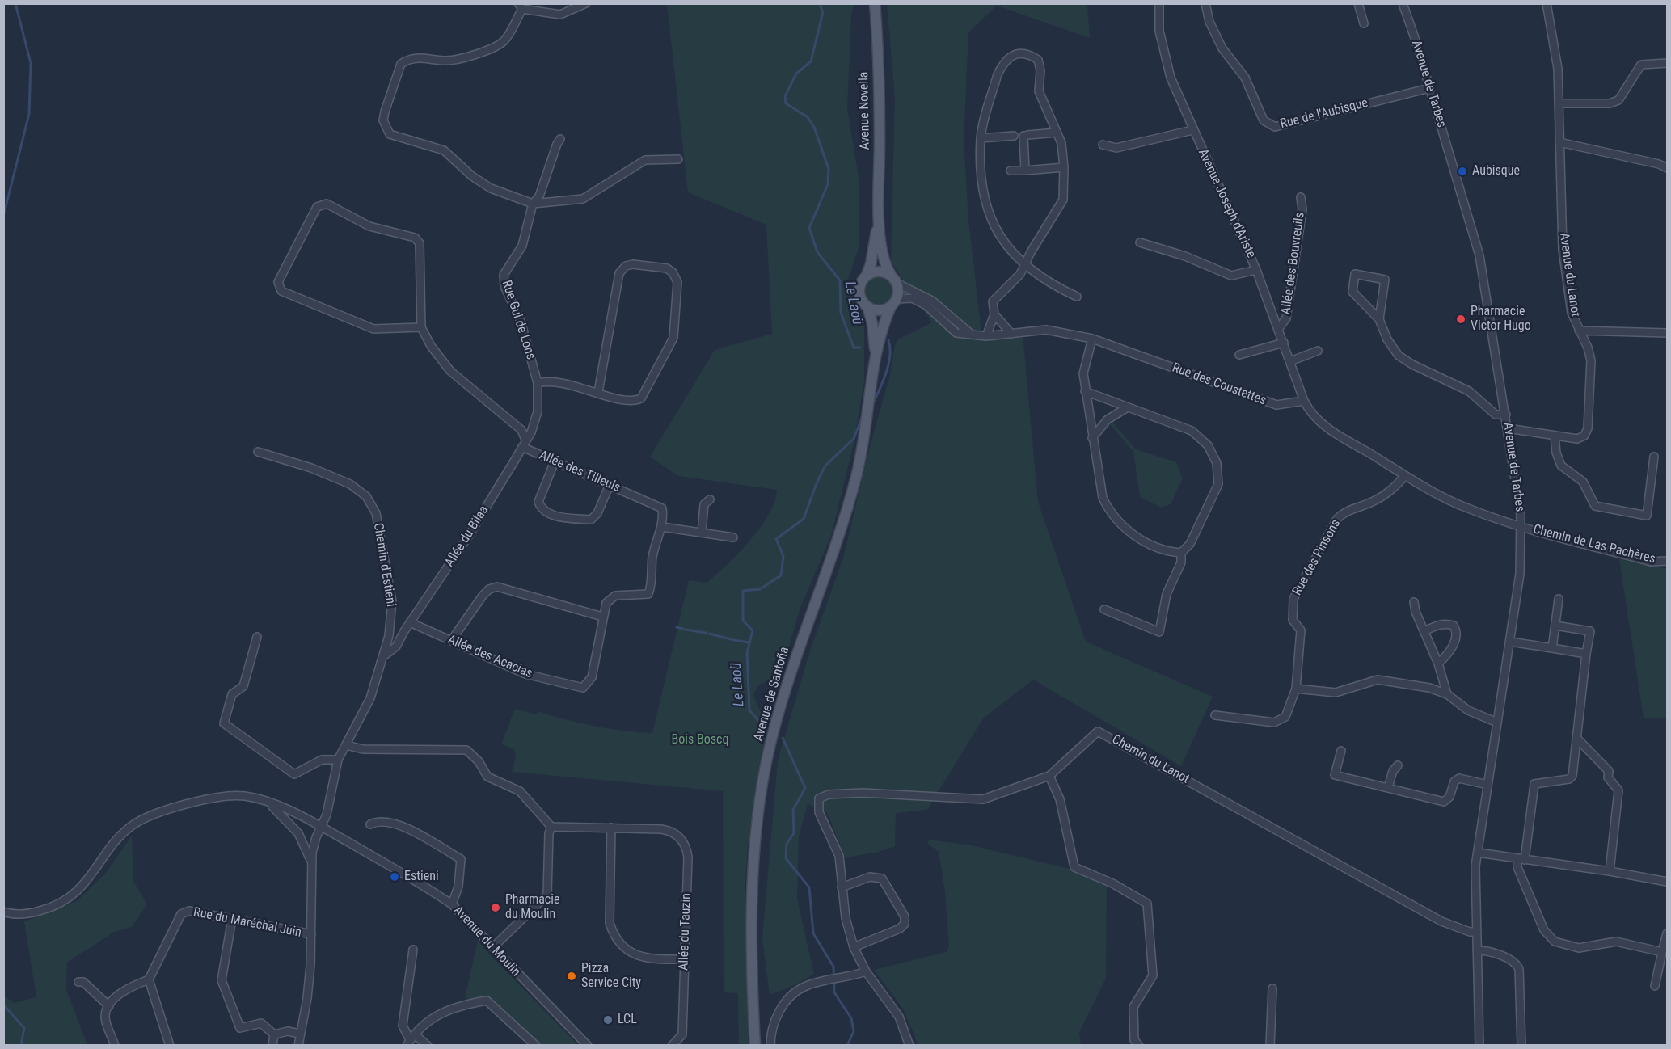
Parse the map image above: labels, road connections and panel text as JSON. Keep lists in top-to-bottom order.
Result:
{
  "streets": {
    "main road": ["Avenue Novella", "Avenue de Santoña"],
    "street": [
      "Avenue de Tarbes",
      "Rue de l'Aubisque",
      "Avenue Joseph d'Ariste",
      "Allée des Bouvreuils",
      "Avenue du Lanot",
      "Rue Gui de Lons",
      "Rue des Coustettes",
      "Allée des Tilleuls",
      "Allée du Bilaa",
      "Chemin de Las Pachères",
      "Rue des Pinsons",
      "Chemin d'Estieni",
      "Allée des Acacias",
      "Chemin du Lanot",
      "Rue du Maréchal Juin",
      "Allée du Tauzin",
      "Avenue du Moulin"
    ]
  },
  "crossings": [
    ["Avenue de Tarbes", "Rue de l'Aubisque"],
    ["Avenue de Tarbes", "Avenue du Lanot"],
    ["Avenue de Tarbes", "Chemin de Las Pachères"],
    ["Avenue de Tarbes", "Chemin du Lanot"],
    ["Avenue Novella", "Rue des Coustettes"],
    ["Avenue Novella", "Avenue de Santoña"],
    ["Avenue Joseph d'Ariste", "Allée des Bouvreuils"],
    ["Avenue Joseph d'Ariste", "Rue des Coustettes"],
    ["Rue Gui de Lons", "Allée du Bilaa"],
    ["Rue des Coustettes", "Avenue de Santoña"],
    ["Allée des Tilleuls", "Allée du Bilaa"],
    ["Allée des Tilleuls", "Allée des Acacias"],
    ["Allée du Bilaa", "Chemin d'Estieni"],
    ["Allée du Bilaa", "Allée des Acacias"],
    ["Chemin d'Estieni", "Rue du Maréchal Juin"],
    ["Chemin d'Estieni", "Avenue du Moulin"]
  ],
  "water": ["Le Laoü"],
  "parks": ["Bois Boscq"],
  "places": [
    "Aubisque",
    "Pharmacie Victor Hugo",
    "Estieni",
    "Pharmacie du Moulin",
    "Pizza Service City",
    "LCL"
  ]
}
